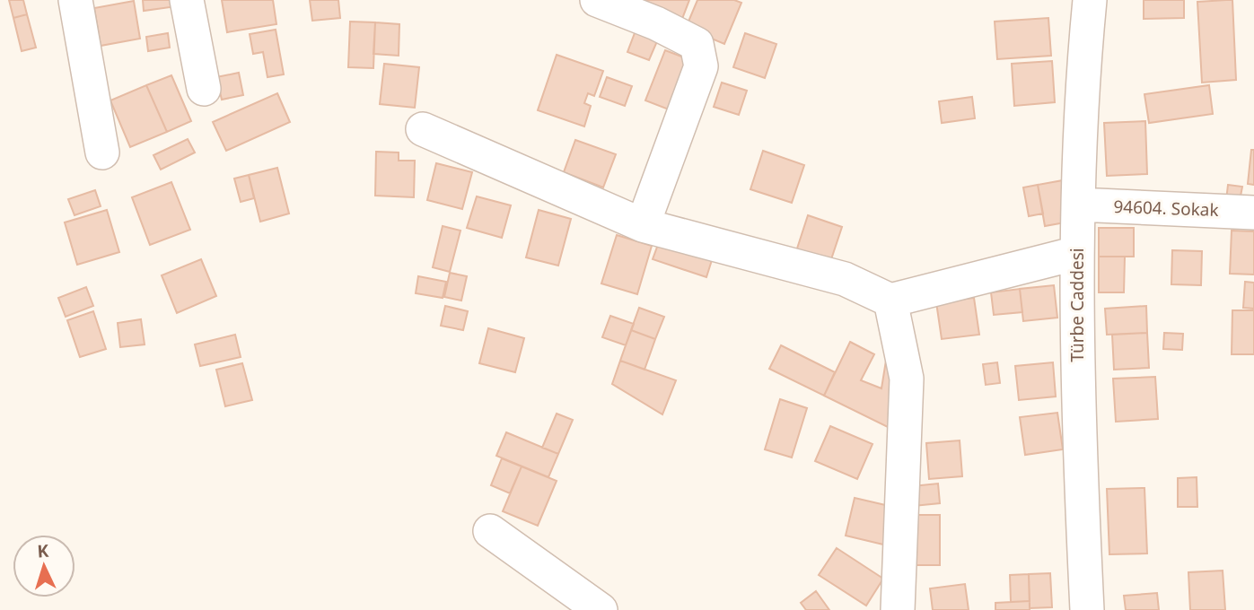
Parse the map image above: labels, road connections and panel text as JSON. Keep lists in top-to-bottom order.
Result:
{
  "streets": {
    "street": ["94604. Sokak", "Türbe Caddesi"]
  },
  "crossings": [
    ["94604. Sokak", "Türbe Caddesi"]
  ],
  "north": "top"
}
